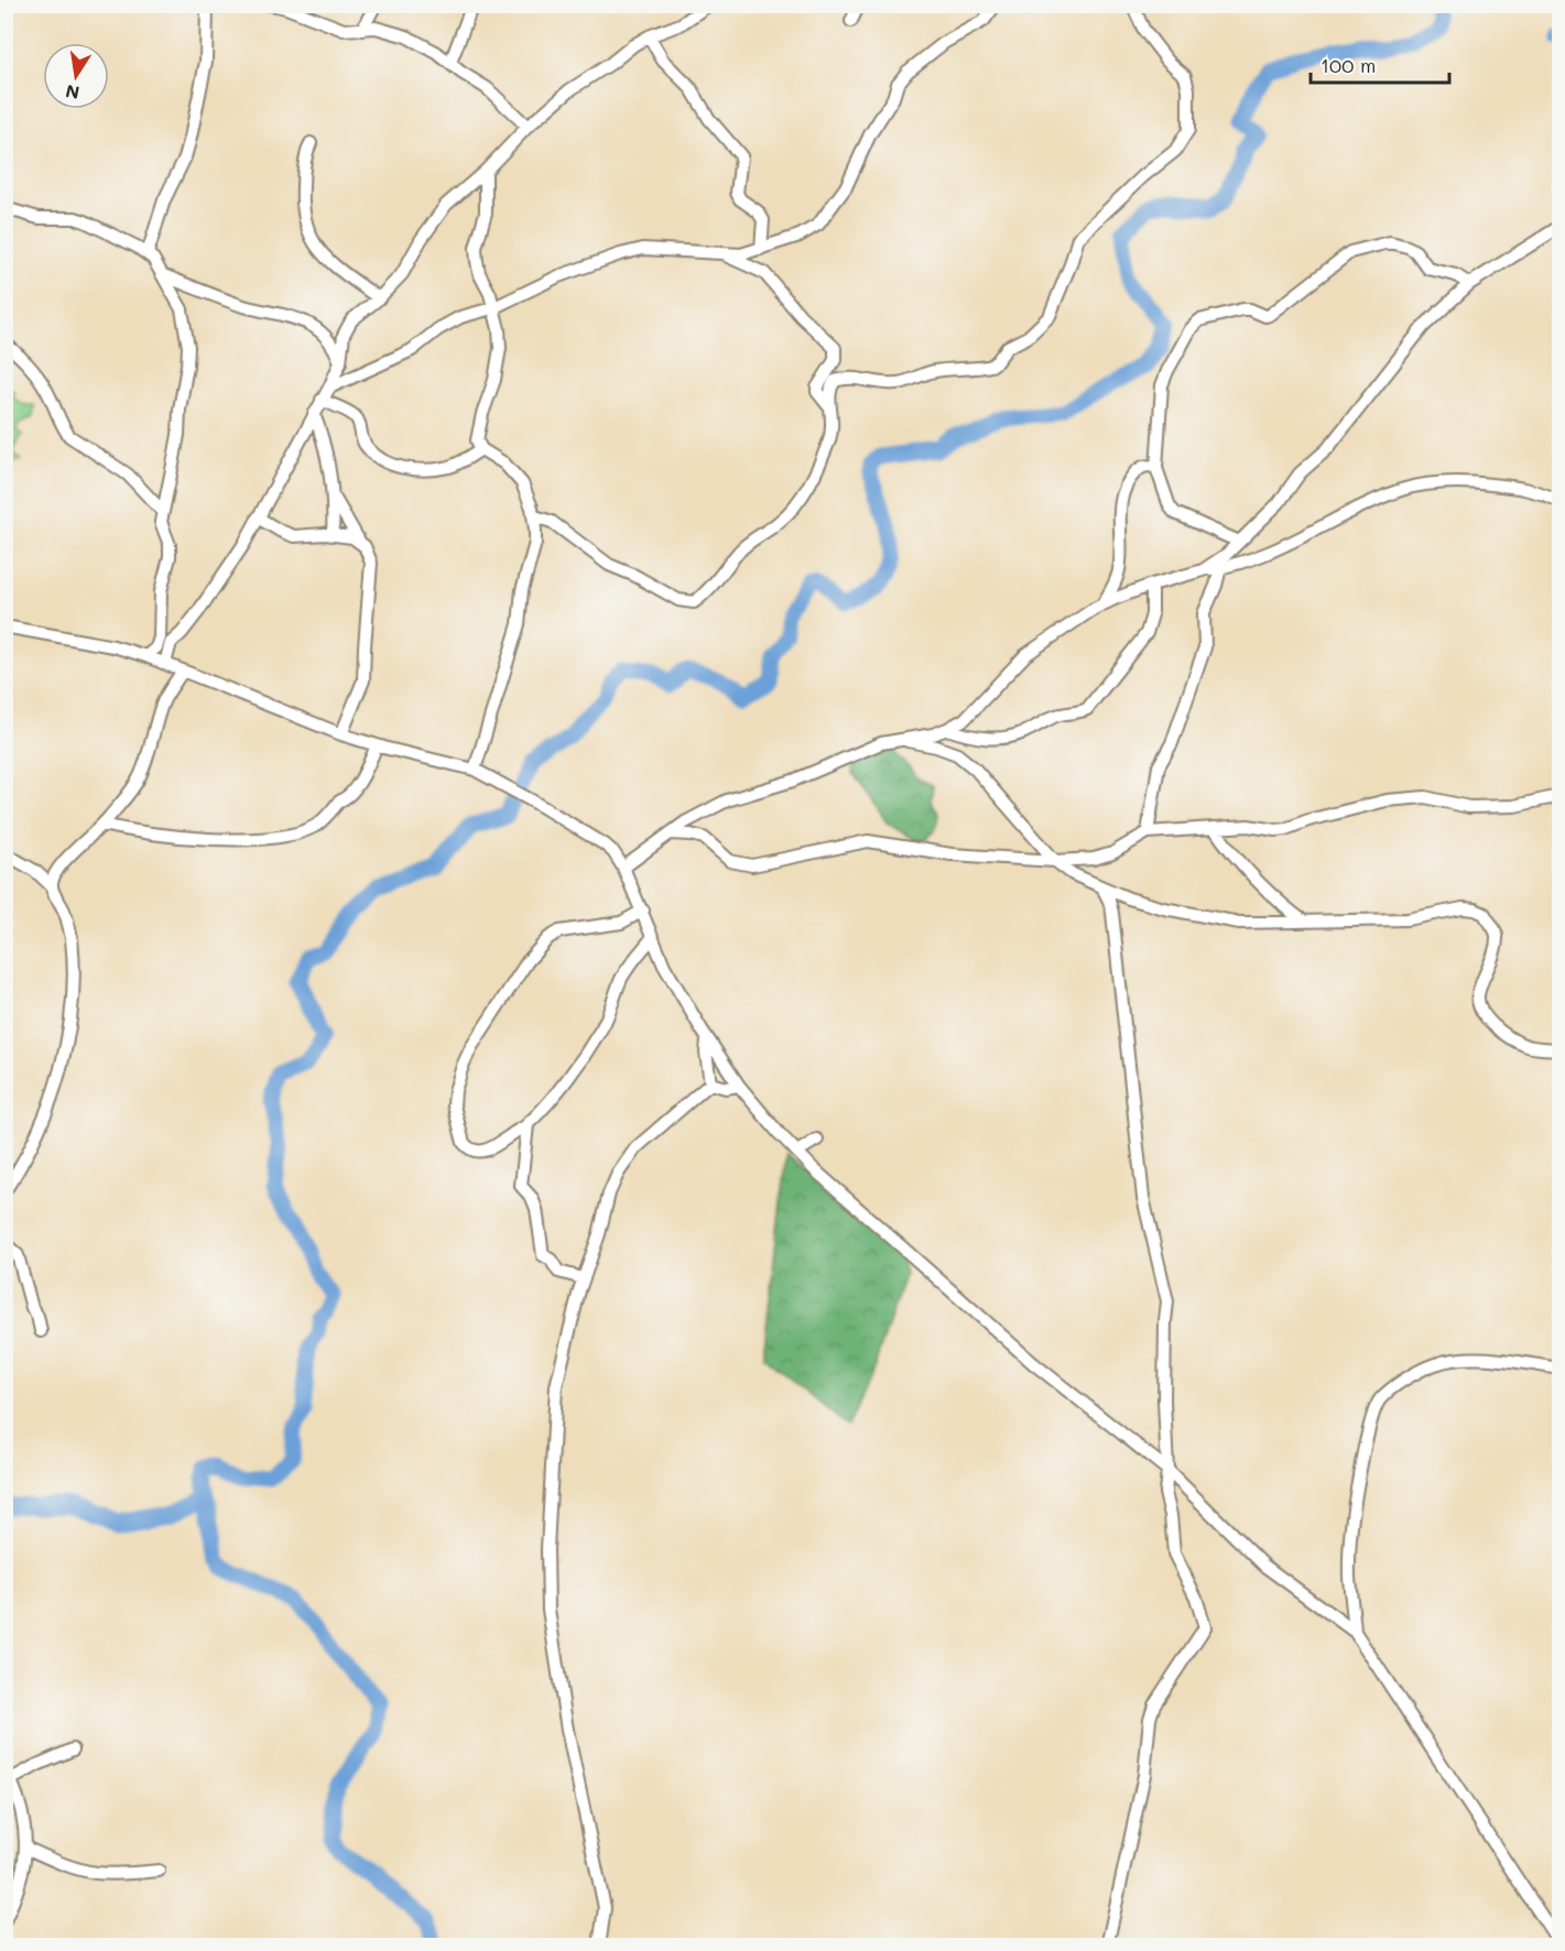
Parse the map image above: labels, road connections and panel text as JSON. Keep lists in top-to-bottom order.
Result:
{
  "scale_bar": "100 m",
  "north": "bottom"
}
